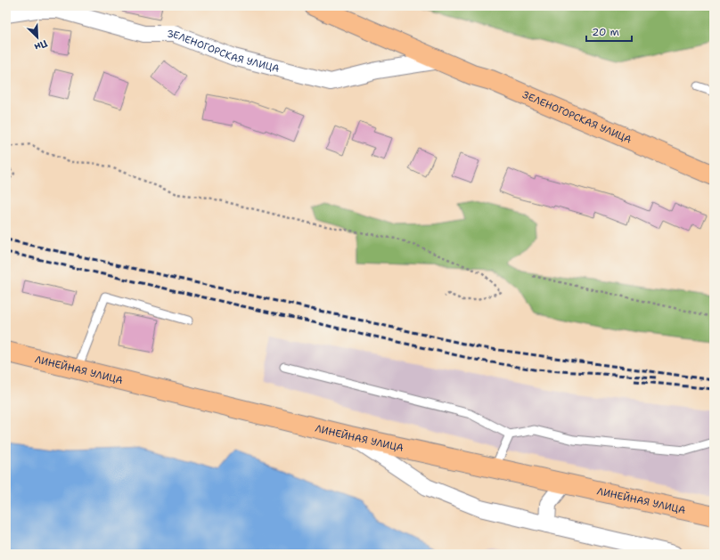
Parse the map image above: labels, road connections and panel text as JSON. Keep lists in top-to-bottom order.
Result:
{
  "streets": {
    "main road": ["ЗЕЛЕНОГОРСКАЯ УЛИЦА", "ЛИНЕЙНАЯ УЛИЦА"]
  },
  "scale_bar": "20 m",
  "north": "bottom right"
}
